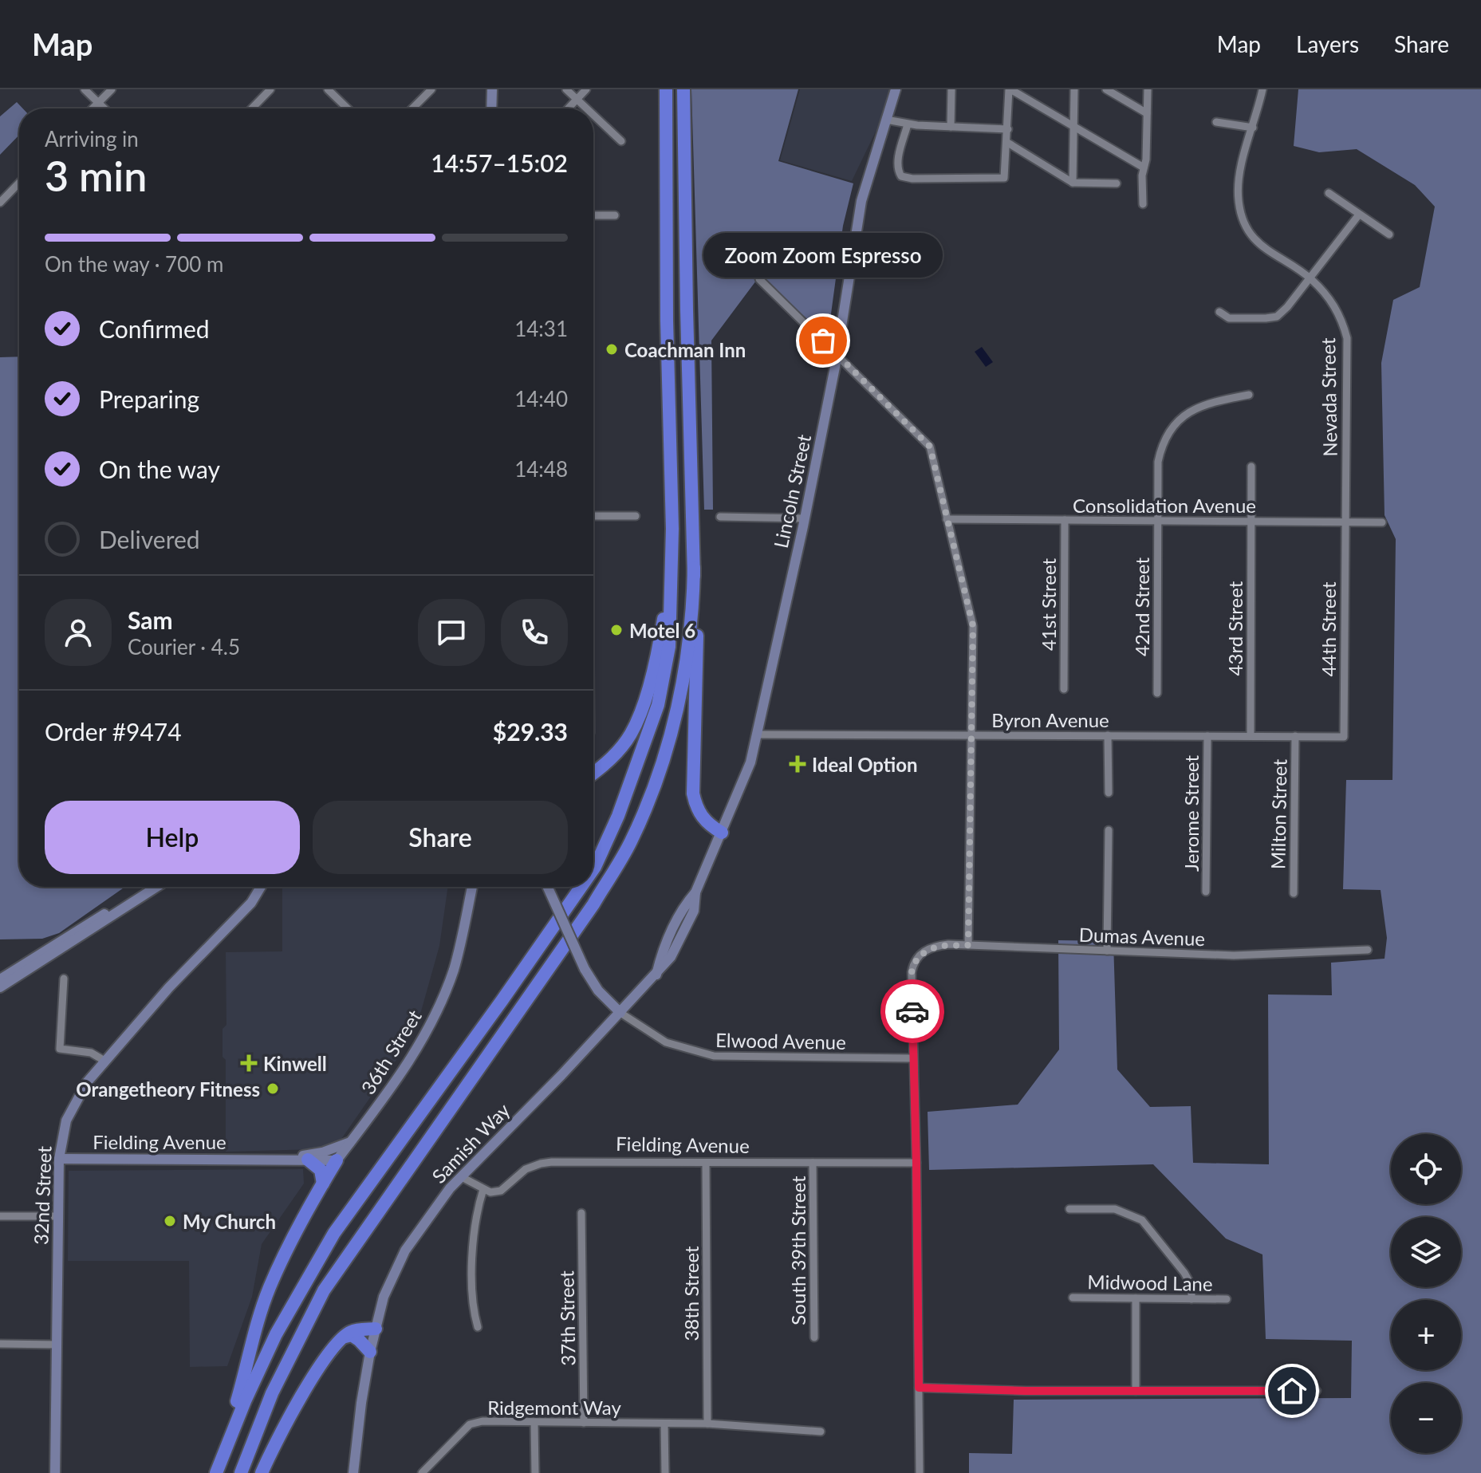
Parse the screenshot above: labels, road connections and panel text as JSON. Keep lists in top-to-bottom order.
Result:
{
  "streets": {
    "main road": [
      "Lincoln Street",
      "36th Street",
      "Fielding Avenue",
      "Samish Way",
      "32nd Street"
    ],
    "street": [
      "Nevada Street",
      "Consolidation Avenue",
      "41st Street",
      "42nd Street",
      "43rd Street",
      "44th Street",
      "Byron Avenue",
      "Jerome Street",
      "Milton Street",
      "Dumas Avenue",
      "Elwood Avenue",
      "South 39th Street",
      "Midwood Lane",
      "38th Street",
      "37th Street",
      "Ridgemont Way"
    ]
  },
  "crossings": [
    ["Nevada Street", "Consolidation Avenue"],
    ["Nevada Street", "44th Street"],
    ["Lincoln Street", "Byron Avenue"],
    ["Lincoln Street", "Elwood Avenue"],
    ["Lincoln Street", "Samish Way"],
    ["Consolidation Avenue", "41st Street"],
    ["Consolidation Avenue", "42nd Street"],
    ["Consolidation Avenue", "43rd Street"],
    ["Consolidation Avenue", "44th Street"],
    ["43rd Street", "Byron Avenue"],
    ["44th Street", "Byron Avenue"],
    ["Byron Avenue", "Jerome Street"],
    ["Byron Avenue", "Milton Street"],
    ["Dumas Avenue", "Elwood Avenue"],
    ["Elwood Avenue", "Samish Way"],
    ["36th Street", "Fielding Avenue"],
    ["Fielding Avenue", "32nd Street"],
    ["Fielding Avenue", "South 39th Street"],
    ["Fielding Avenue", "38th Street"],
    ["38th Street", "Ridgemont Way"],
    ["37th Street", "Ridgemont Way"]
  ],
  "places": {
    "other": [
      "Zoom Zoom Espresso",
      "Coachman Inn",
      "Motel 6",
      "Orangetheory Fitness",
      "My Church"
    ],
    "health": ["Ideal Option", "Kinwell"]
  },
  "page": {
    "header": "Map",
    "nav": ["Map", "Layers", "Share"],
    "heading": ["3 min", "Arriving in", "14:57–15:02"],
    "panel": [
      "Sam",
      "Courier · 4.5",
      "Order #9474",
      "$29.33"
    ],
    "bar": "On the way · 700 m",
    "bubble": "Zoom Zoom Espresso",
    "list": [
      ["Confirmed", "14:31"],
      ["Preparing", "14:40"],
      ["On the way", "14:48"],
      "Delivered"
    ],
    "buttons": ["Help", "Share"],
    "map_buttons": ["+", "−"]
  }
}
